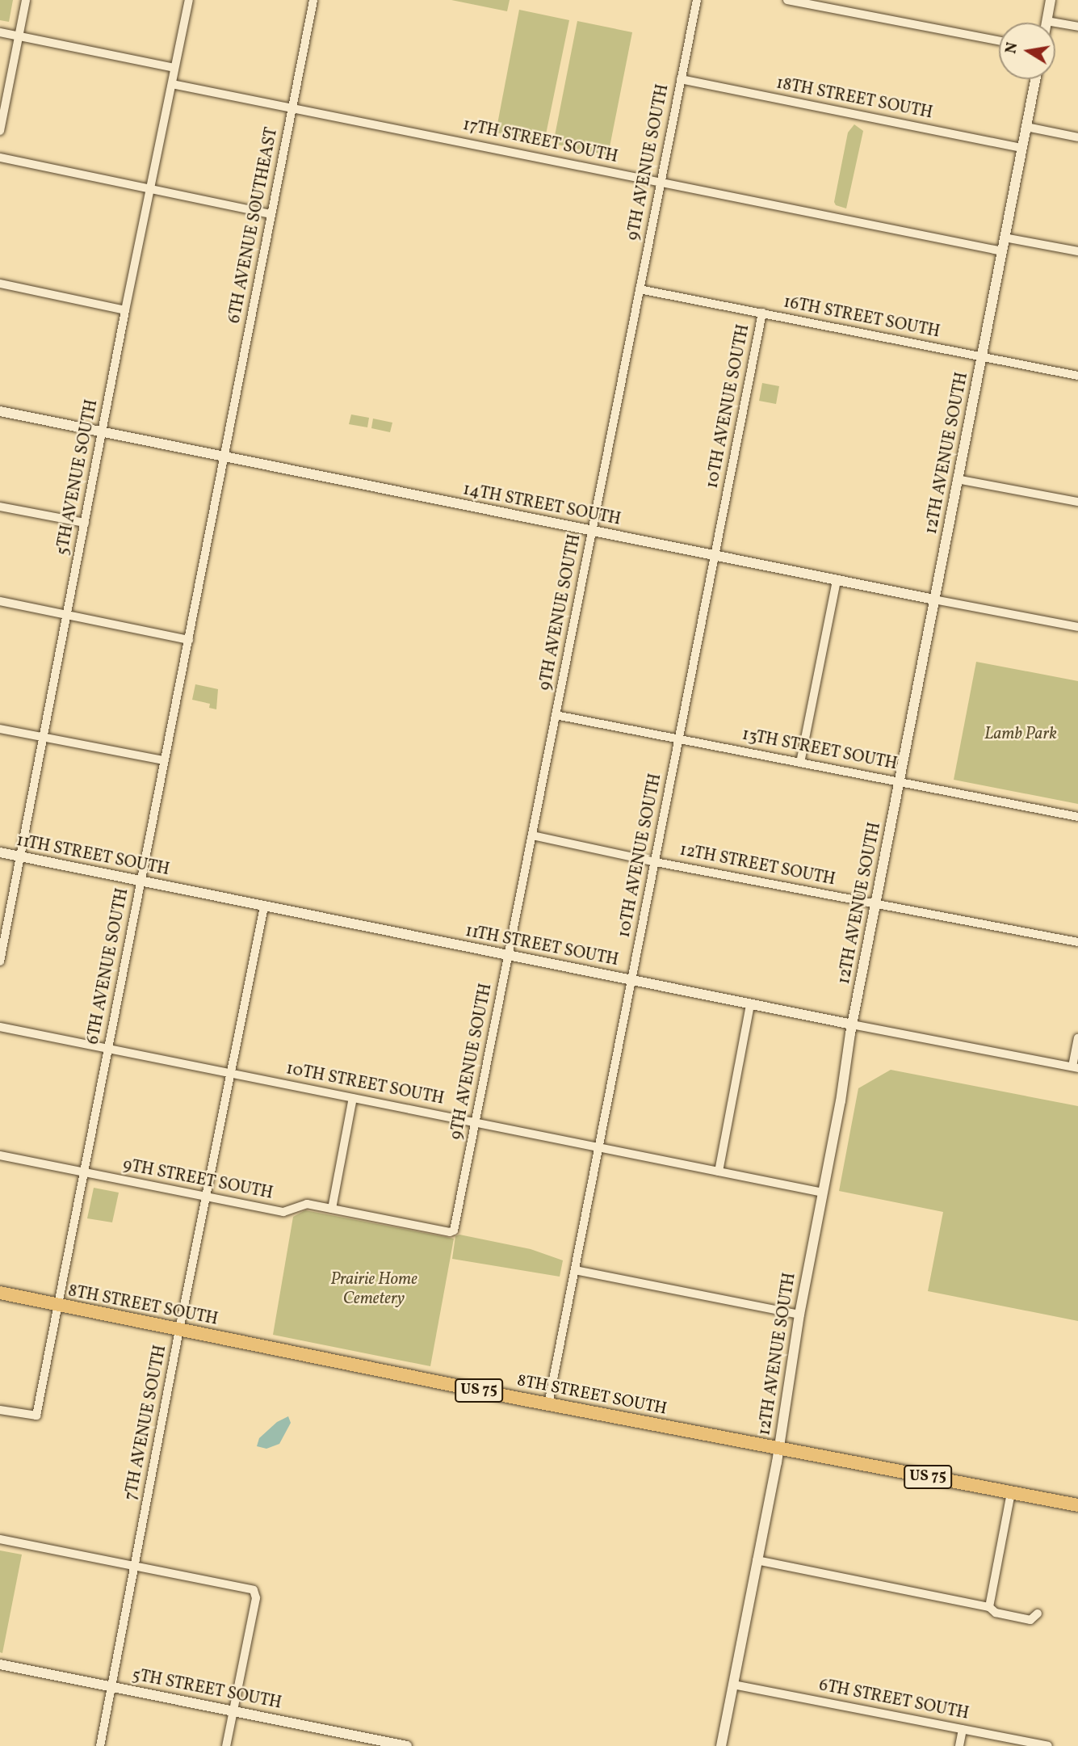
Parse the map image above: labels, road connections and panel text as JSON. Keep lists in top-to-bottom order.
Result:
{
  "streets": {
    "main road": ["8TH STREET SOUTH", "US 75"],
    "street": [
      "18TH STREET SOUTH",
      "17TH STREET SOUTH",
      "9TH AVENUE SOUTH",
      "6TH AVENUE SOUTHEAST",
      "16TH STREET SOUTH",
      "10TH AVENUE SOUTH",
      "12TH AVENUE SOUTH",
      "5TH AVENUE SOUTH",
      "14TH STREET SOUTH",
      "13TH STREET SOUTH",
      "11TH STREET SOUTH",
      "12TH STREET SOUTH",
      "6TH AVENUE SOUTH",
      "10TH STREET SOUTH",
      "9TH STREET SOUTH",
      "7TH AVENUE SOUTH",
      "5TH STREET SOUTH",
      "6TH STREET SOUTH"
    ]
  },
  "crossings": [
    ["18TH STREET SOUTH", "9TH AVENUE SOUTH"],
    ["18TH STREET SOUTH", "12TH AVENUE SOUTH"],
    ["17TH STREET SOUTH", "9TH AVENUE SOUTH"],
    ["17TH STREET SOUTH", "6TH AVENUE SOUTHEAST"],
    ["17TH STREET SOUTH", "12TH AVENUE SOUTH"],
    ["17TH STREET SOUTH", "5TH AVENUE SOUTH"],
    ["9TH AVENUE SOUTH", "16TH STREET SOUTH"],
    ["9TH AVENUE SOUTH", "14TH STREET SOUTH"],
    ["9TH AVENUE SOUTH", "13TH STREET SOUTH"],
    ["9TH AVENUE SOUTH", "11TH STREET SOUTH"],
    ["9TH AVENUE SOUTH", "12TH STREET SOUTH"],
    ["9TH AVENUE SOUTH", "10TH STREET SOUTH"],
    ["9TH AVENUE SOUTH", "9TH STREET SOUTH"],
    ["6TH AVENUE SOUTHEAST", "14TH STREET SOUTH"],
    ["6TH AVENUE SOUTHEAST", "6TH AVENUE SOUTH"],
    ["16TH STREET SOUTH", "10TH AVENUE SOUTH"],
    ["16TH STREET SOUTH", "12TH AVENUE SOUTH"],
    ["10TH AVENUE SOUTH", "14TH STREET SOUTH"],
    ["10TH AVENUE SOUTH", "13TH STREET SOUTH"],
    ["10TH AVENUE SOUTH", "11TH STREET SOUTH"],
    ["10TH AVENUE SOUTH", "12TH STREET SOUTH"],
    ["10TH AVENUE SOUTH", "10TH STREET SOUTH"],
    ["10TH AVENUE SOUTH", "8TH STREET SOUTH"],
    ["12TH AVENUE SOUTH", "14TH STREET SOUTH"],
    ["12TH AVENUE SOUTH", "13TH STREET SOUTH"],
    ["12TH AVENUE SOUTH", "11TH STREET SOUTH"],
    ["12TH AVENUE SOUTH", "12TH STREET SOUTH"],
    ["12TH AVENUE SOUTH", "10TH STREET SOUTH"],
    ["12TH AVENUE SOUTH", "8TH STREET SOUTH"],
    ["12TH AVENUE SOUTH", "6TH STREET SOUTH"],
    ["5TH AVENUE SOUTH", "14TH STREET SOUTH"],
    ["5TH AVENUE SOUTH", "11TH STREET SOUTH"],
    ["14TH STREET SOUTH", "6TH AVENUE SOUTH"],
    ["11TH STREET SOUTH", "6TH AVENUE SOUTH"],
    ["11TH STREET SOUTH", "7TH AVENUE SOUTH"],
    ["6TH AVENUE SOUTH", "10TH STREET SOUTH"],
    ["6TH AVENUE SOUTH", "9TH STREET SOUTH"],
    ["6TH AVENUE SOUTH", "8TH STREET SOUTH"],
    ["10TH STREET SOUTH", "7TH AVENUE SOUTH"],
    ["9TH STREET SOUTH", "7TH AVENUE SOUTH"],
    ["8TH STREET SOUTH", "7TH AVENUE SOUTH"],
    ["7TH AVENUE SOUTH", "5TH STREET SOUTH"]
  ],
  "parks": ["Lamb Park", "Prairie Home Cemetery"],
  "north": "left"
}
